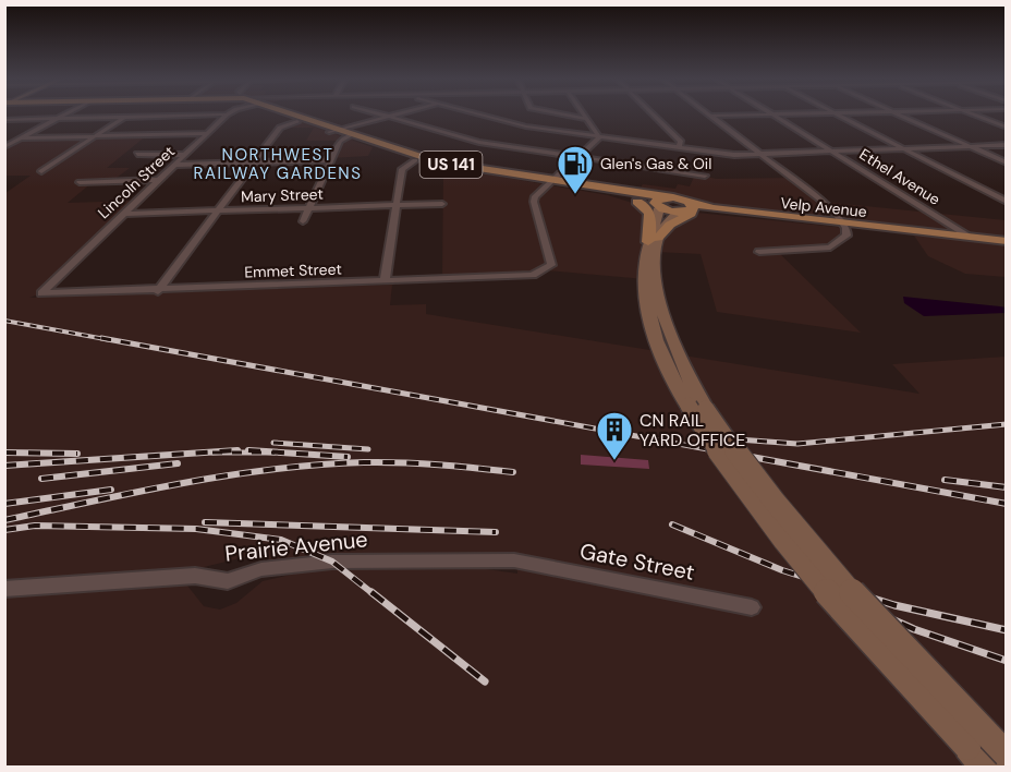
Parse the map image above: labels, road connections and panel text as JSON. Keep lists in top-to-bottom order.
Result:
{
  "streets": {
    "main road": ["US 141", "Velp Avenue"],
    "street": [
      "Ethel Avenue",
      "Lincoln Street",
      "Mary Street",
      "Emmet Street",
      "Prairie Avenue",
      "Gate Street"
    ]
  },
  "crossings": [
    ["US 141", "Emmet Street"],
    ["Ethel Avenue", "Velp Avenue"],
    ["Lincoln Street", "Mary Street"],
    ["Lincoln Street", "Emmet Street"],
    ["Prairie Avenue", "Gate Street"]
  ],
  "districts": ["NORTHWEST RAILWAY GARDENS"],
  "places": {
    "fuel station": ["Glen's Gas & Oil"],
    "building": ["CN RAIL YARD OFFICE"]
  }
}
